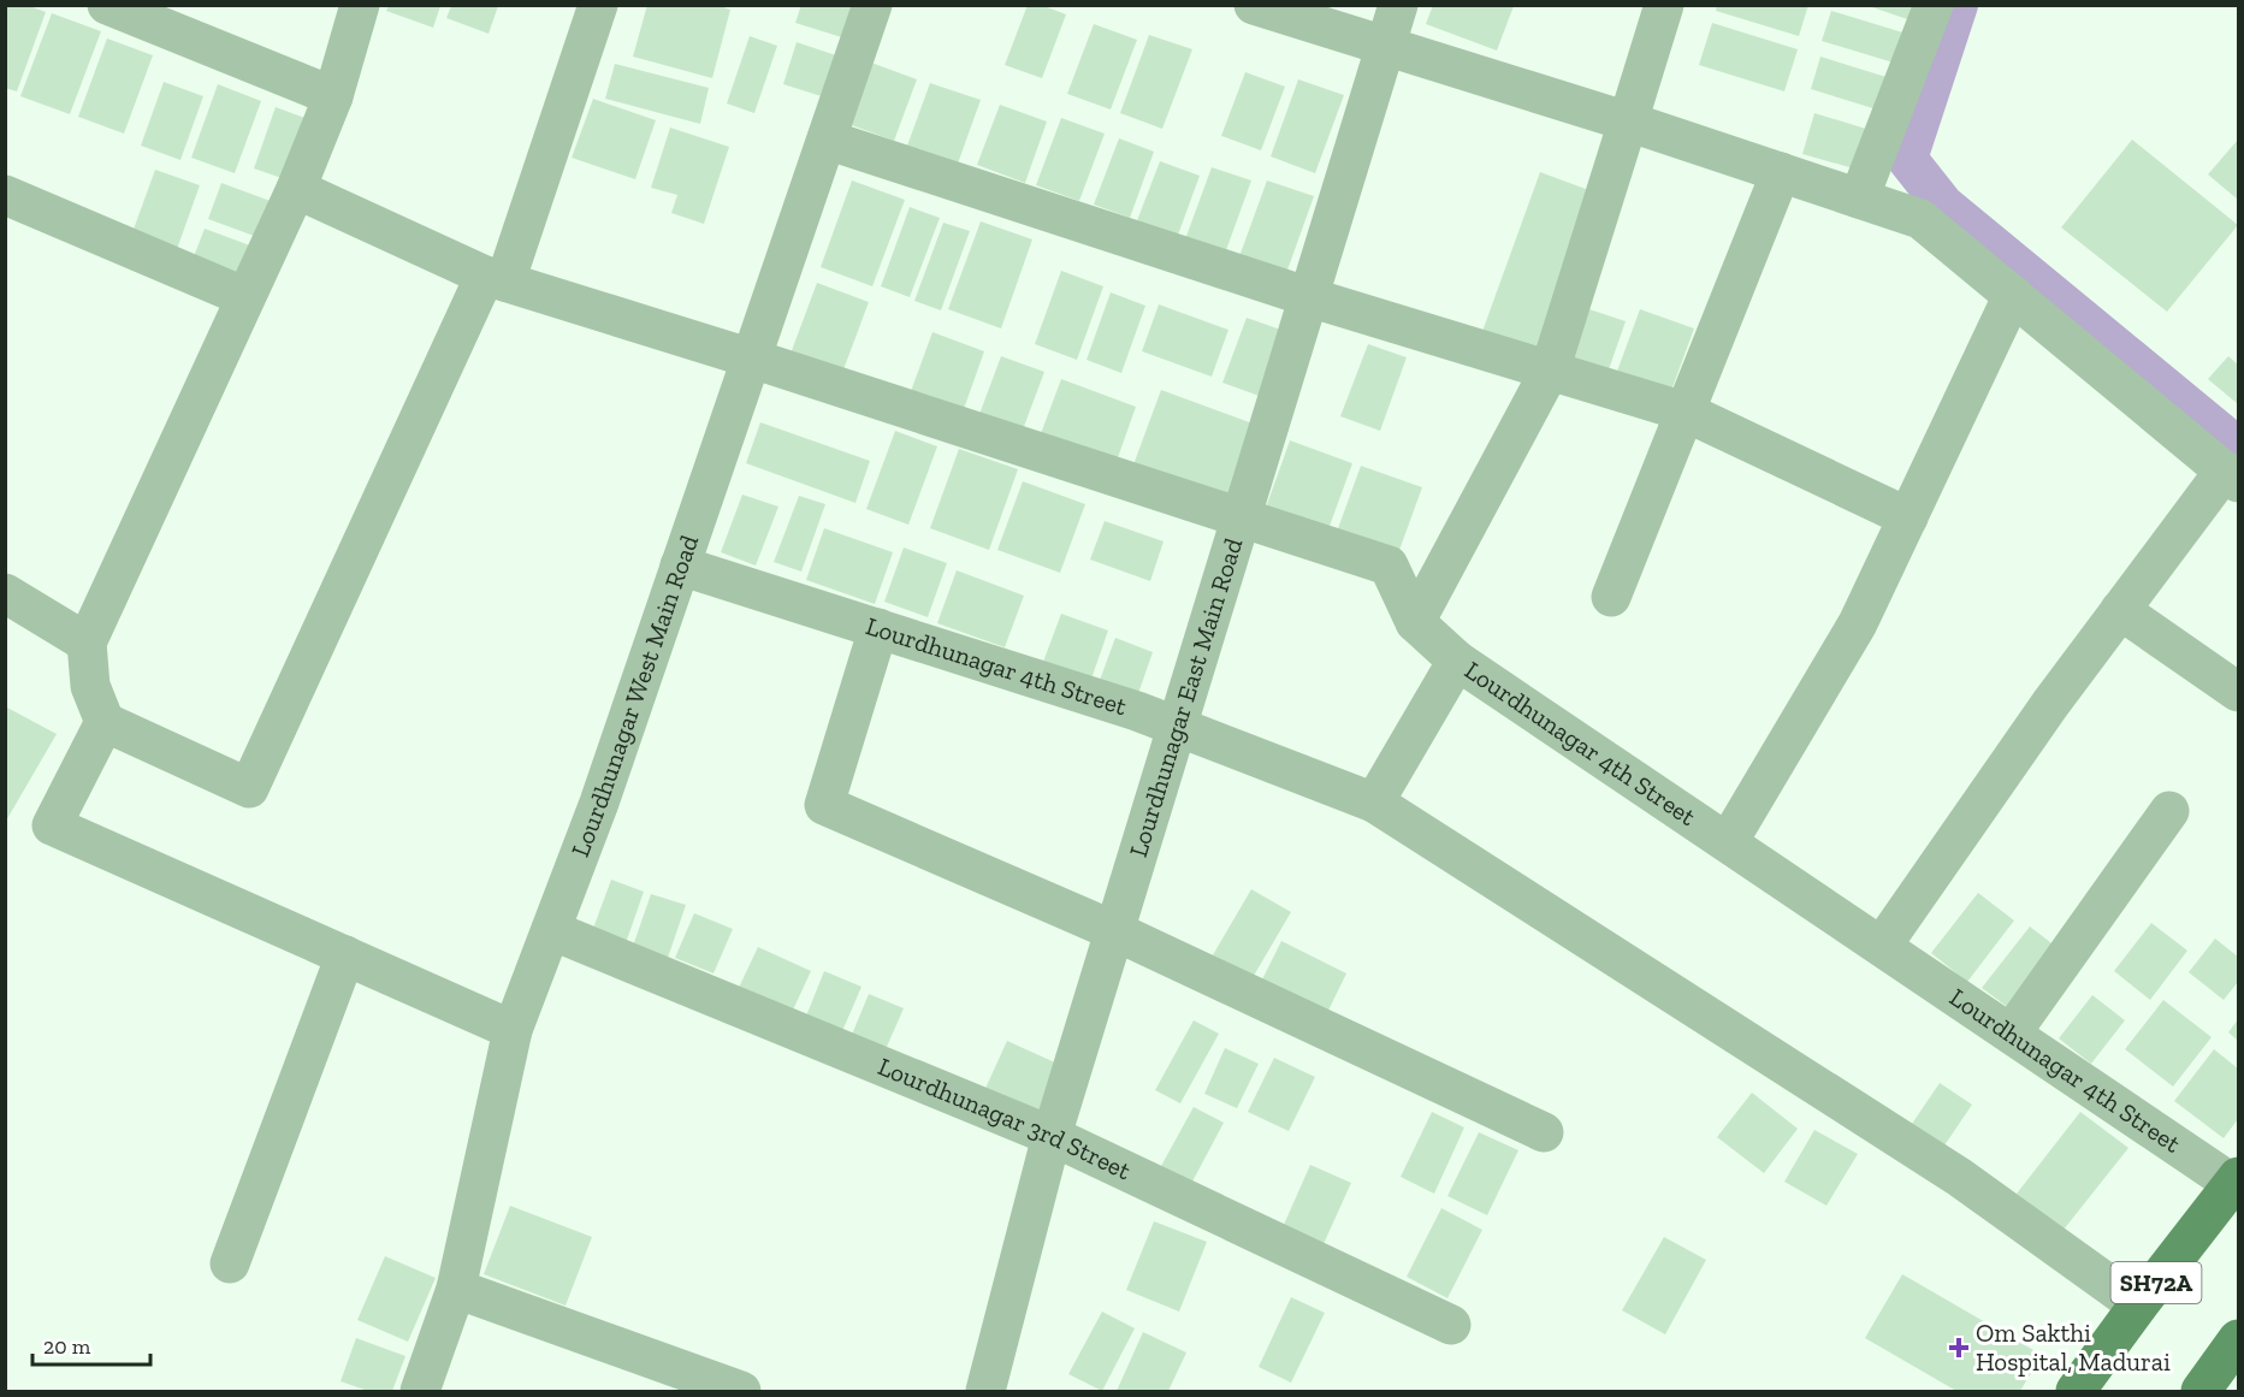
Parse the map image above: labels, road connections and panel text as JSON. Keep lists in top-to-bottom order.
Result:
{
  "streets": {
    "main road": ["SH72A"],
    "street": [
      "Lourdhunagar 4th Street",
      "Lourdhunagar West Main Road",
      "Lourdhunagar East Main Road",
      "Lourdhunagar 3rd Street"
    ]
  },
  "crossings": [
    ["Lourdhunagar 4th Street", "Lourdhunagar West Main Road"],
    ["Lourdhunagar 4th Street", "Lourdhunagar East Main Road"],
    ["Lourdhunagar 4th Street", "SH72A"],
    ["Lourdhunagar West Main Road", "Lourdhunagar 3rd Street"],
    ["Lourdhunagar East Main Road", "Lourdhunagar 3rd Street"]
  ],
  "places": {
    "health": ["Om Sakthi Hospital, Madurai"]
  },
  "scale_bar": "20 m"
}
